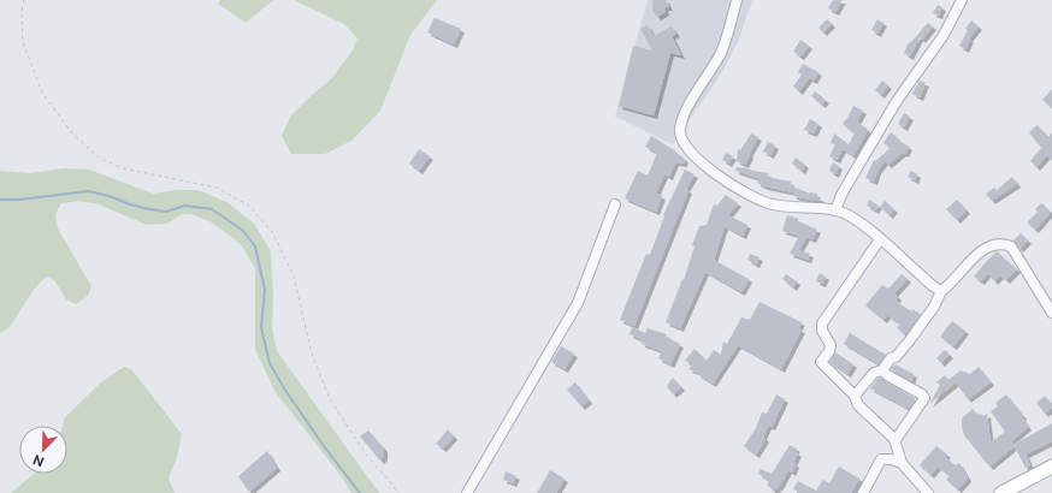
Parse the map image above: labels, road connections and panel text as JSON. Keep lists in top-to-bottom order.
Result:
{
  "north": "bottom left"
}
